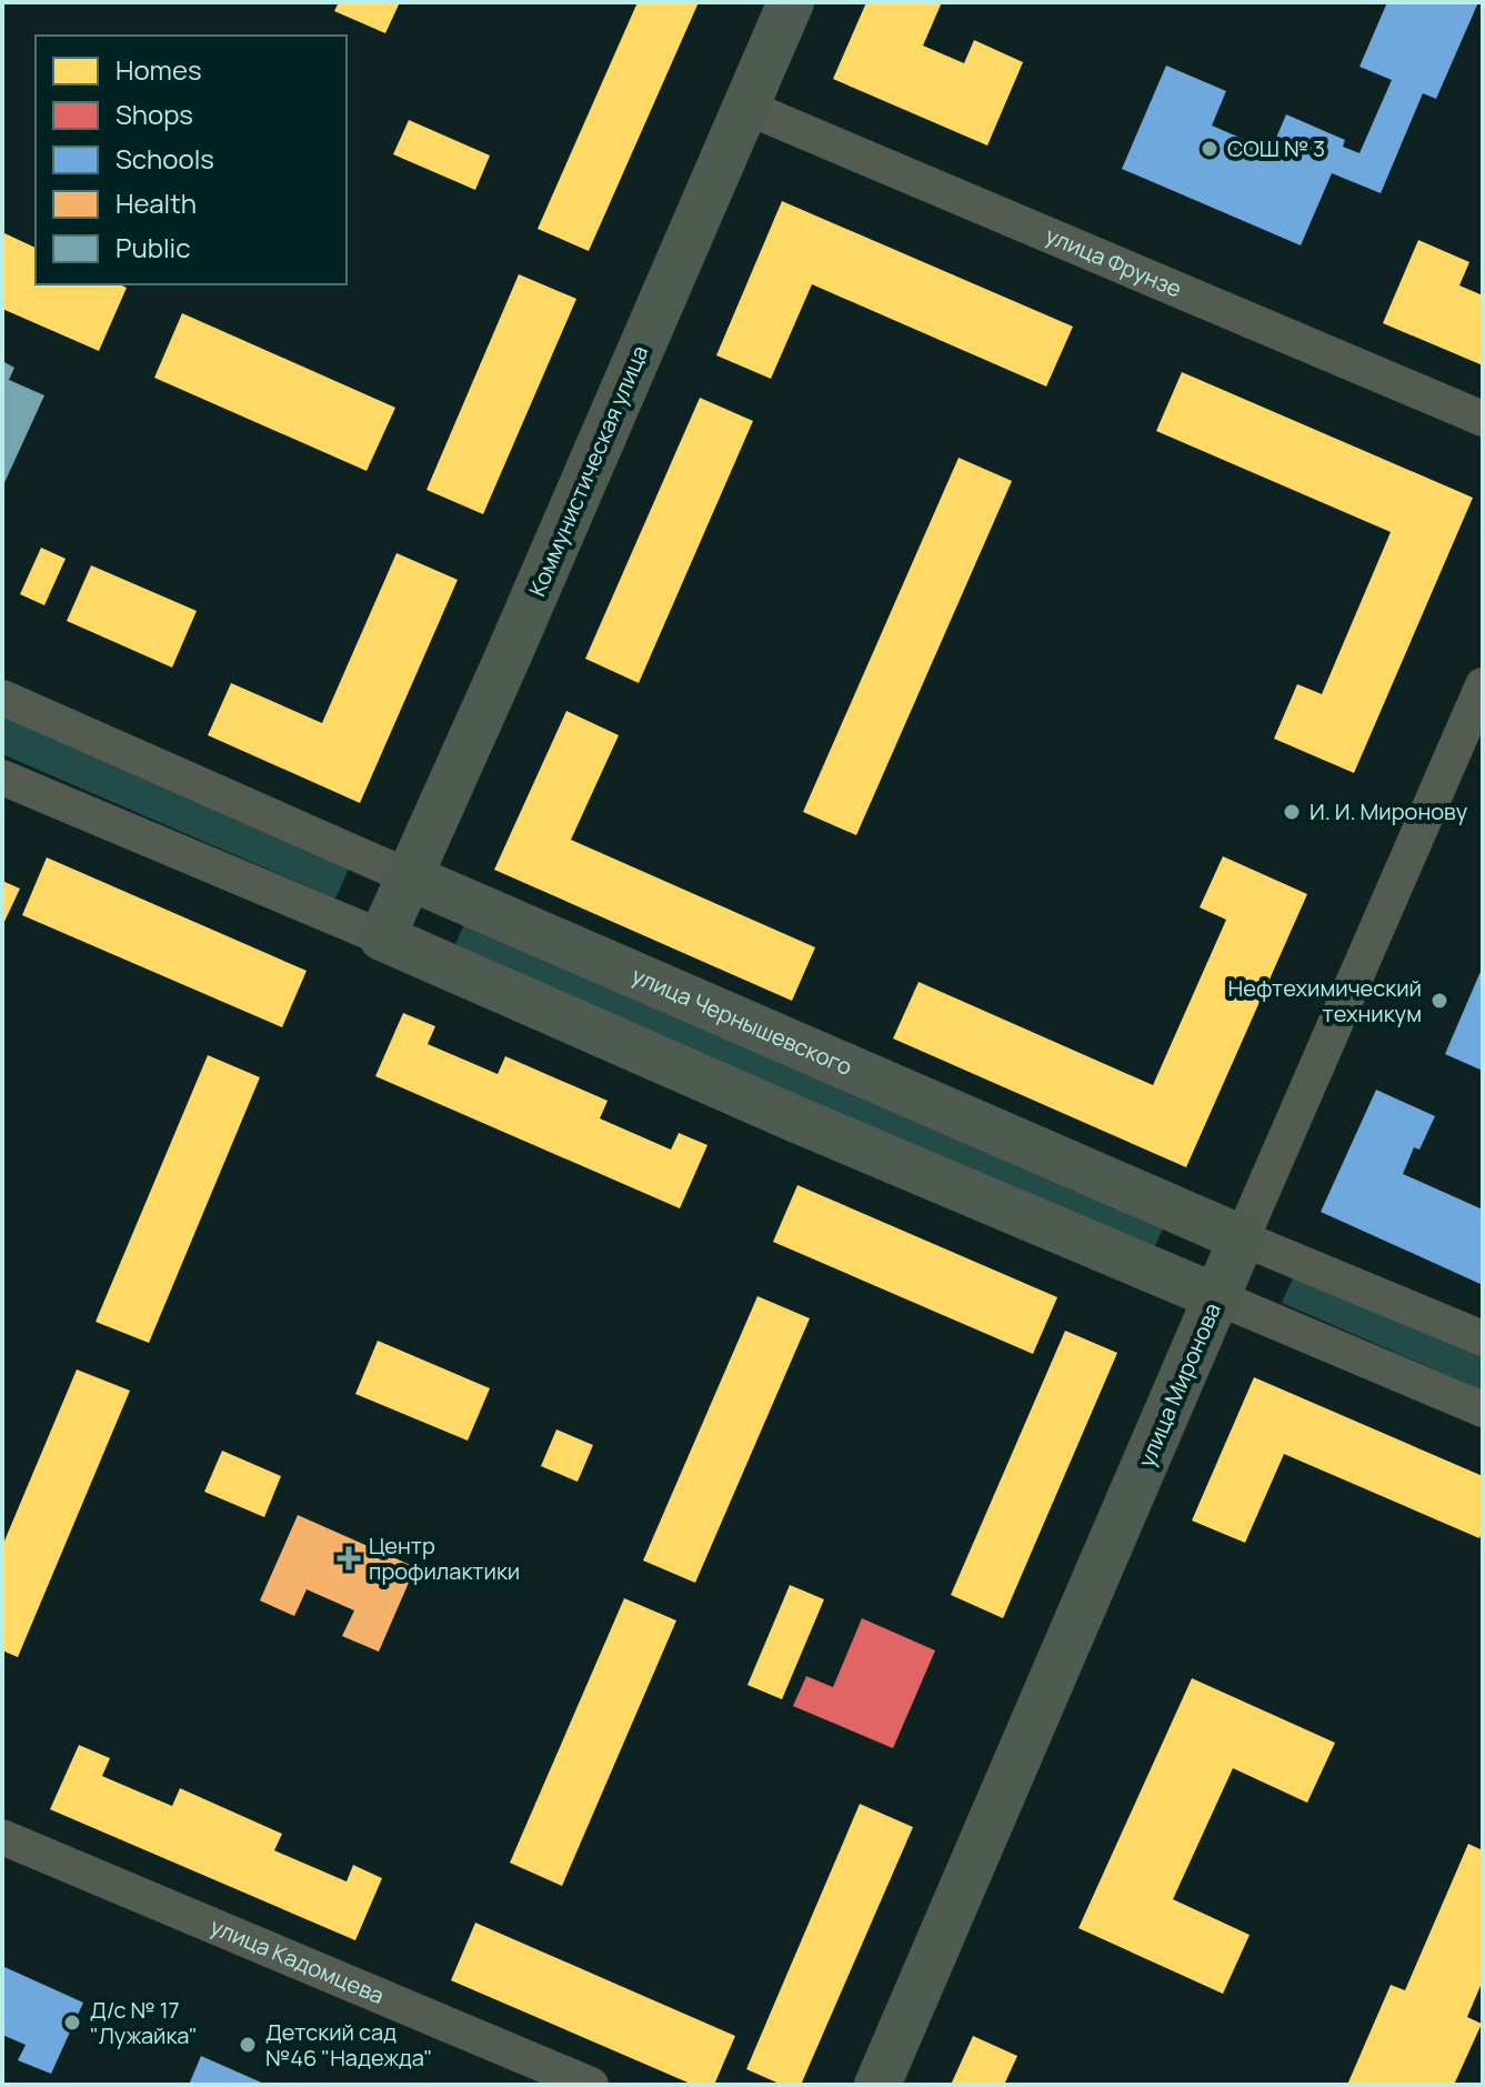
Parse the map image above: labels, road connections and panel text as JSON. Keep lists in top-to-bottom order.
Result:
{
  "streets": {
    "main road": ["Коммунистическая улица", "улица Чернышевского", "улица Миронова"],
    "street": ["улица Фрунзе", "улица Кадомцева"]
  },
  "crossings": [
    ["улица Фрунзе", "Коммунистическая улица"],
    ["Коммунистическая улица", "улица Чернышевского"],
    ["улица Чернышевского", "улица Миронова"]
  ],
  "places": {
    "other": [
      "СОШ № 3",
      "И. И. Миронову",
      "Нефтехимический техникум",
      "Д/с № 17 \"Лужайка\"",
      "Детский сад №46 \"Надежда\""
    ],
    "health": ["Центр профилактики"]
  },
  "legend": [
    "Homes",
    "Shops",
    "Schools",
    "Health",
    "Public"
  ]
}
